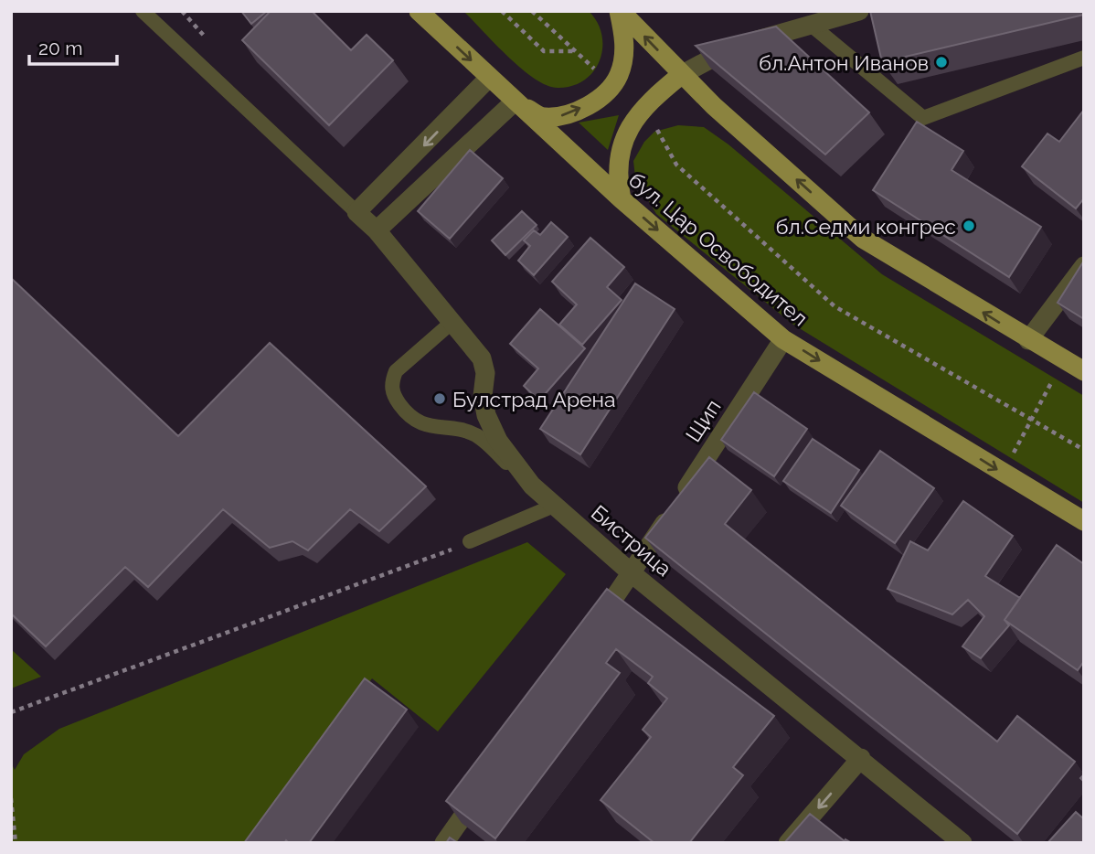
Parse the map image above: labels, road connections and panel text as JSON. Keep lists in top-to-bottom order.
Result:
{
  "streets": {
    "main road": ["бул. Цар Освободител"],
    "street": ["Щип", "Бистрица"]
  },
  "crossings": [
    ["бул. Цар Освободител", "Щип"],
    ["Щип", "Бистрица"]
  ],
  "places": ["бл.Антон Иванов", "бл.Седми конгрес", "Булстрад Арена"],
  "scale_bar": "20 m"
}
